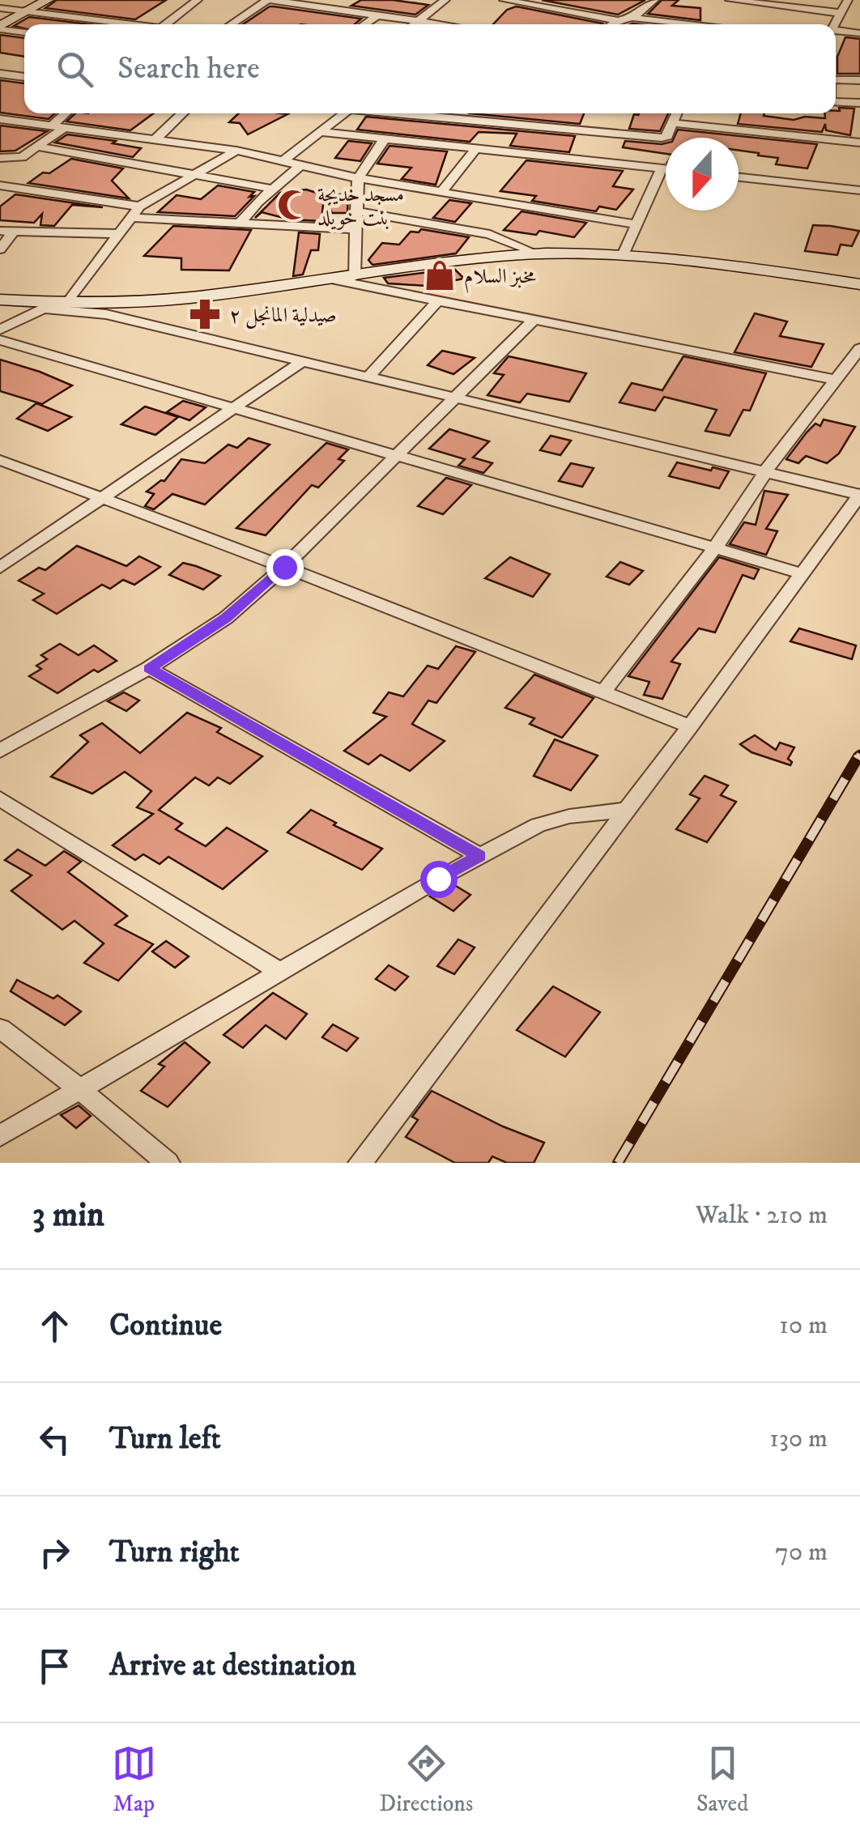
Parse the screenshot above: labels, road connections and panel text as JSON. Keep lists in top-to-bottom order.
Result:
{
  "places": {
    "mosque": ["مسجد خديجة بنت خويلد"],
    "shop": ["مخبز السلام"],
    "pharmacy": ["صيدلية المانجل ٢"]
  },
  "north": "bottom",
  "page": {
    "search": "Search here",
    "heading": ["3 min", "Walk · 210 m"],
    "list": [
      ["Continue", "10 m"],
      ["Turn left", "130 m"],
      ["Turn right", "70 m"],
      "Arrive at destination"
    ],
    "nav": ["Map", "Directions", "Saved"]
  }
}
